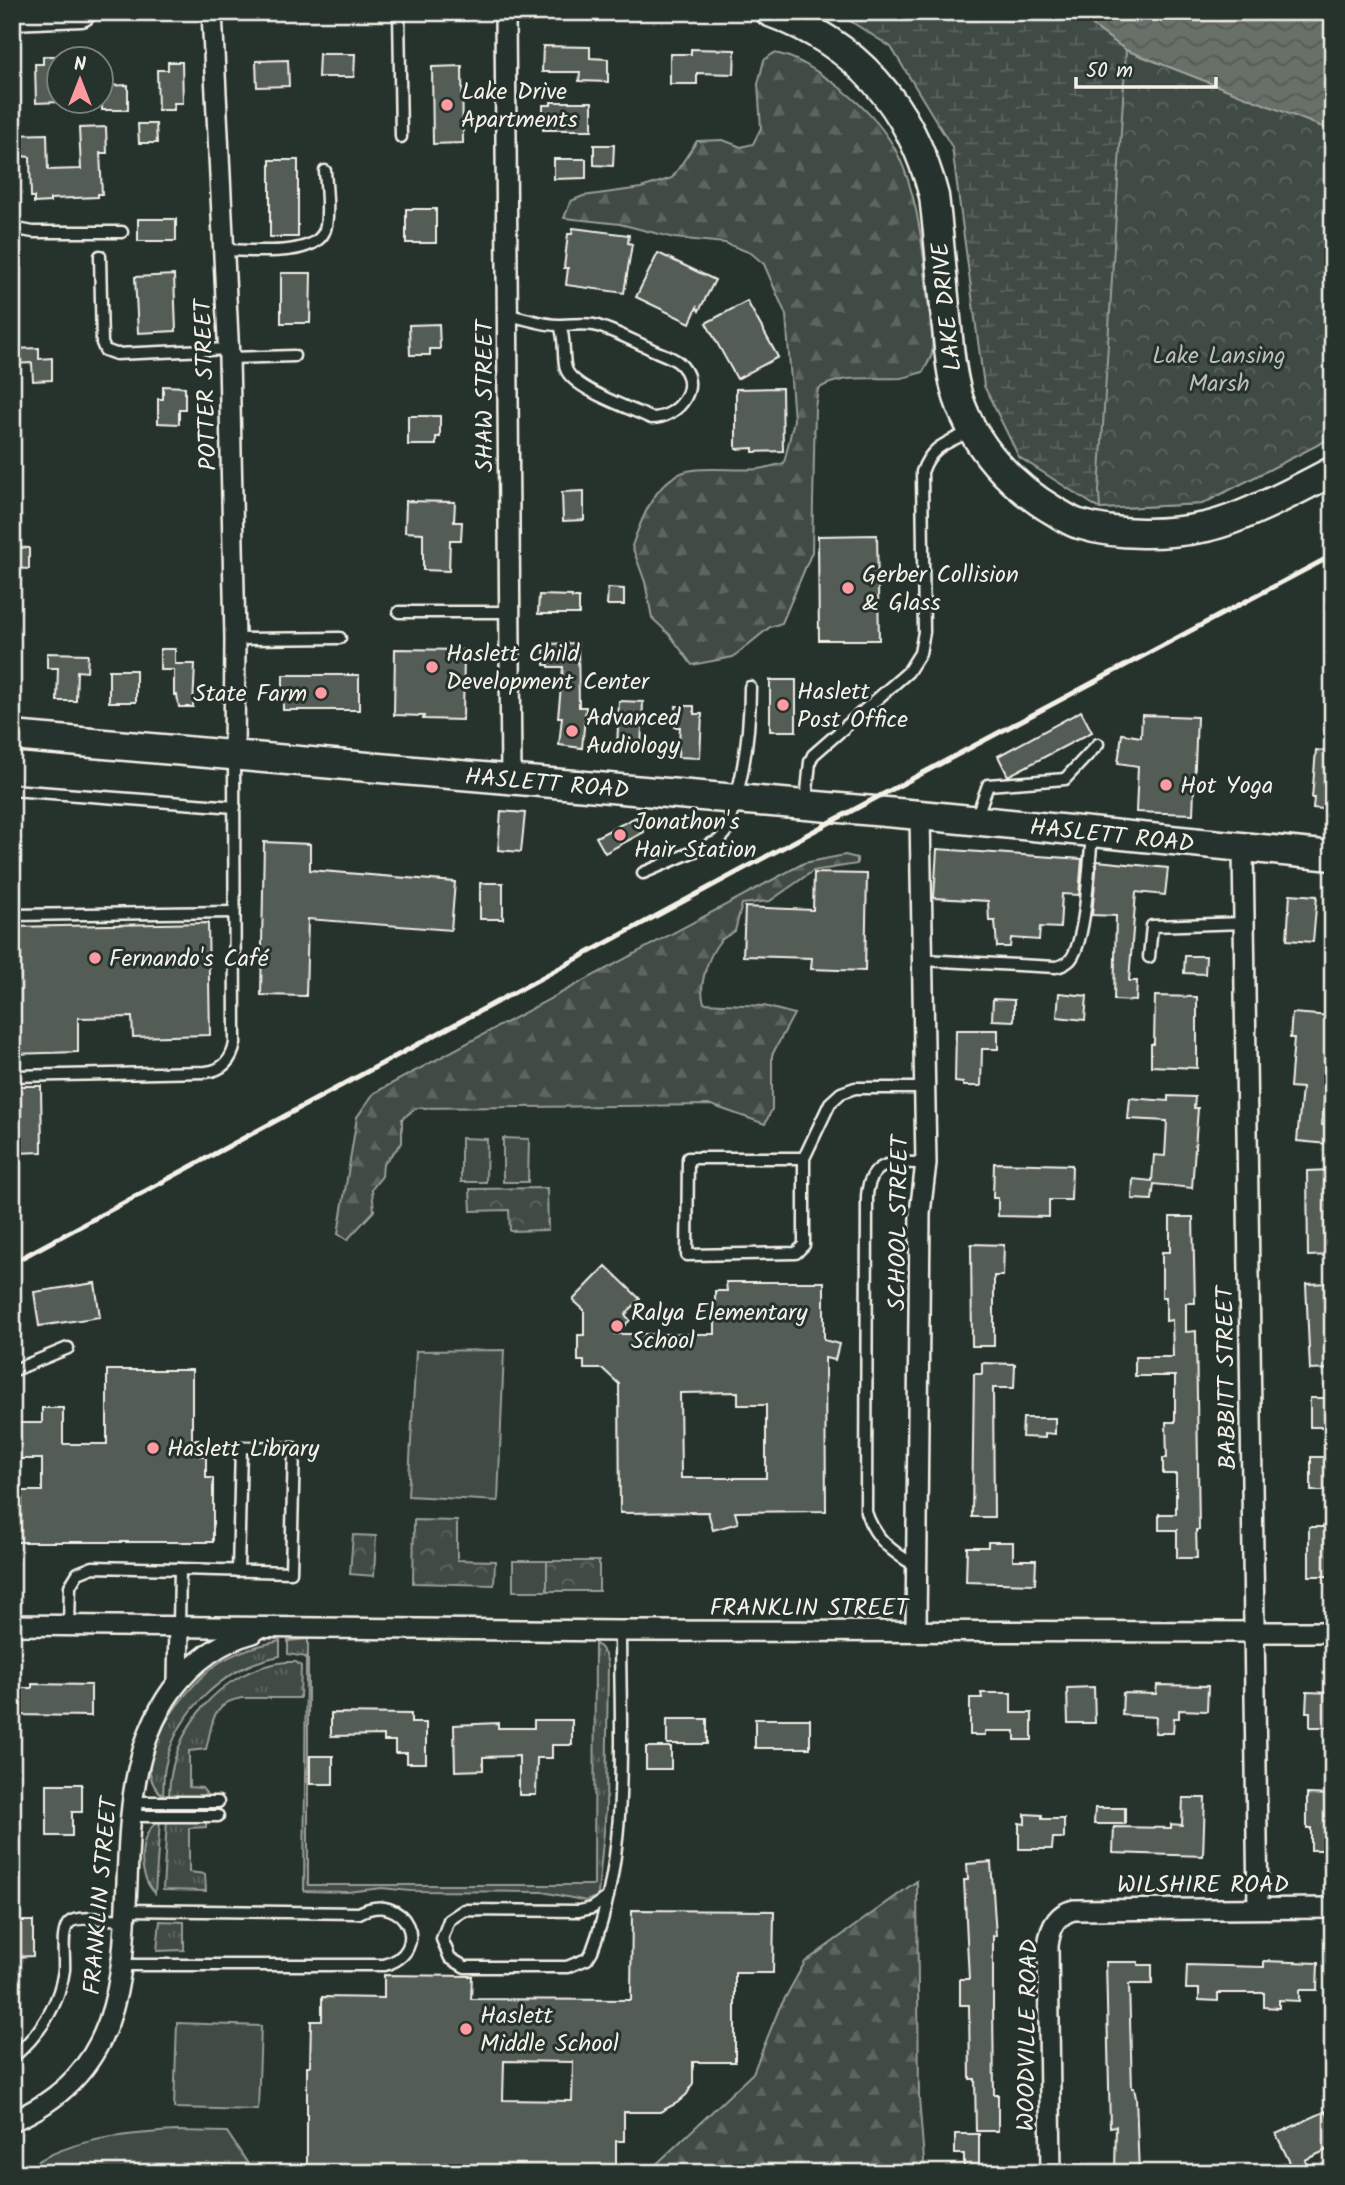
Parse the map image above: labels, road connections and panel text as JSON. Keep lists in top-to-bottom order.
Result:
{
  "streets": {
    "street": [
      "LAKE DRIVE",
      "POTTER STREET",
      "SHAW STREET",
      "HASLETT ROAD",
      "SCHOOL STREET",
      "BABBITT STREET",
      "FRANKLIN STREET",
      "WILSHIRE ROAD",
      "WOODVILLE ROAD"
    ]
  },
  "crossings": [
    ["POTTER STREET", "HASLETT ROAD"],
    ["SHAW STREET", "HASLETT ROAD"],
    ["HASLETT ROAD", "SCHOOL STREET"],
    ["HASLETT ROAD", "BABBITT STREET"],
    ["SCHOOL STREET", "FRANKLIN STREET"],
    ["BABBITT STREET", "FRANKLIN STREET"],
    ["BABBITT STREET", "WILSHIRE ROAD"],
    ["WILSHIRE ROAD", "WOODVILLE ROAD"]
  ],
  "parks": ["Lake Lansing Marsh"],
  "places": [
    "Lake Drive Apartments",
    "Gerber Collision & Glass",
    "Haslett Child Development Center",
    "State Farm",
    "Haslett Post Office",
    "Advanced Audiology",
    "Hot Yoga",
    "Jonathon's Hair Station",
    "Fernando's Café",
    "Ralya Elementary School",
    "Haslett Library",
    "Haslett Middle School"
  ],
  "scale_bar": "50 m",
  "north": "top"
}
